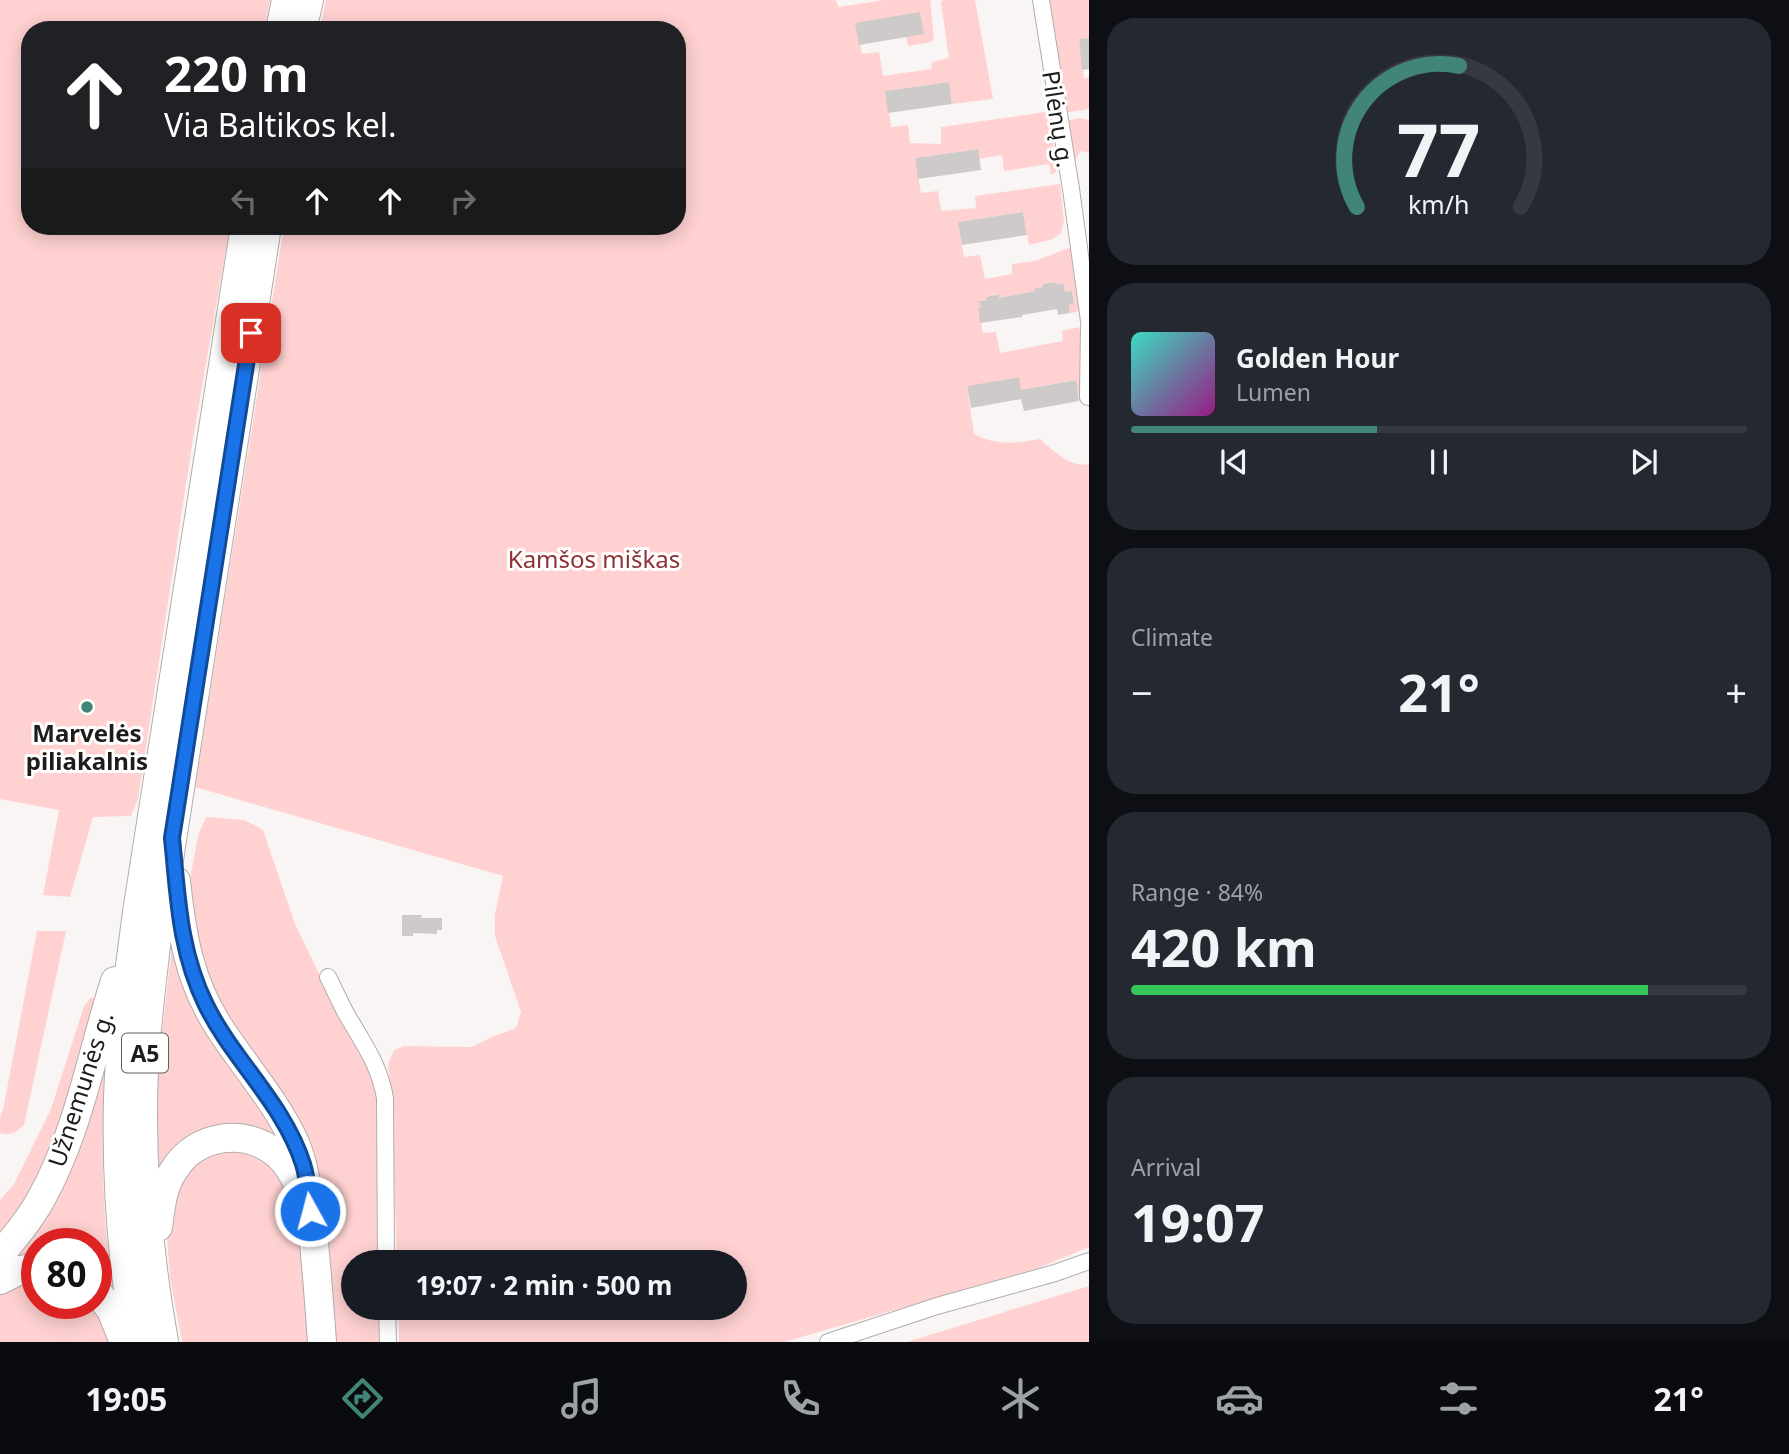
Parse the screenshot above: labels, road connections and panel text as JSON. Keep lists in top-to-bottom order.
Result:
{
  "streets": {
    "highway": ["A5", "Užnemunės g."],
    "street": ["Pilėnų g."]
  },
  "crossings": [
    ["A5", "Užnemunės g."]
  ],
  "parks": ["Kamšos miškas"],
  "places": ["Marvelės piliakalnis"],
  "page": {
    "turn": ["220 m", "Via Baltikos kel."],
    "song": ["Golden Hour", "Lumen"],
    "tile": [
      "Climate",
      ["Range · 84%", "420 km"],
      ["Arrival", "19:07"]
    ],
    "heat": ["−", "21°", "+"],
    "limit": "80",
    "trip": "19:07 · 2 min · 500 m",
    "tabs": ["19:05", "21°"],
    "gauge": ["77", "km/h"]
  }
}
